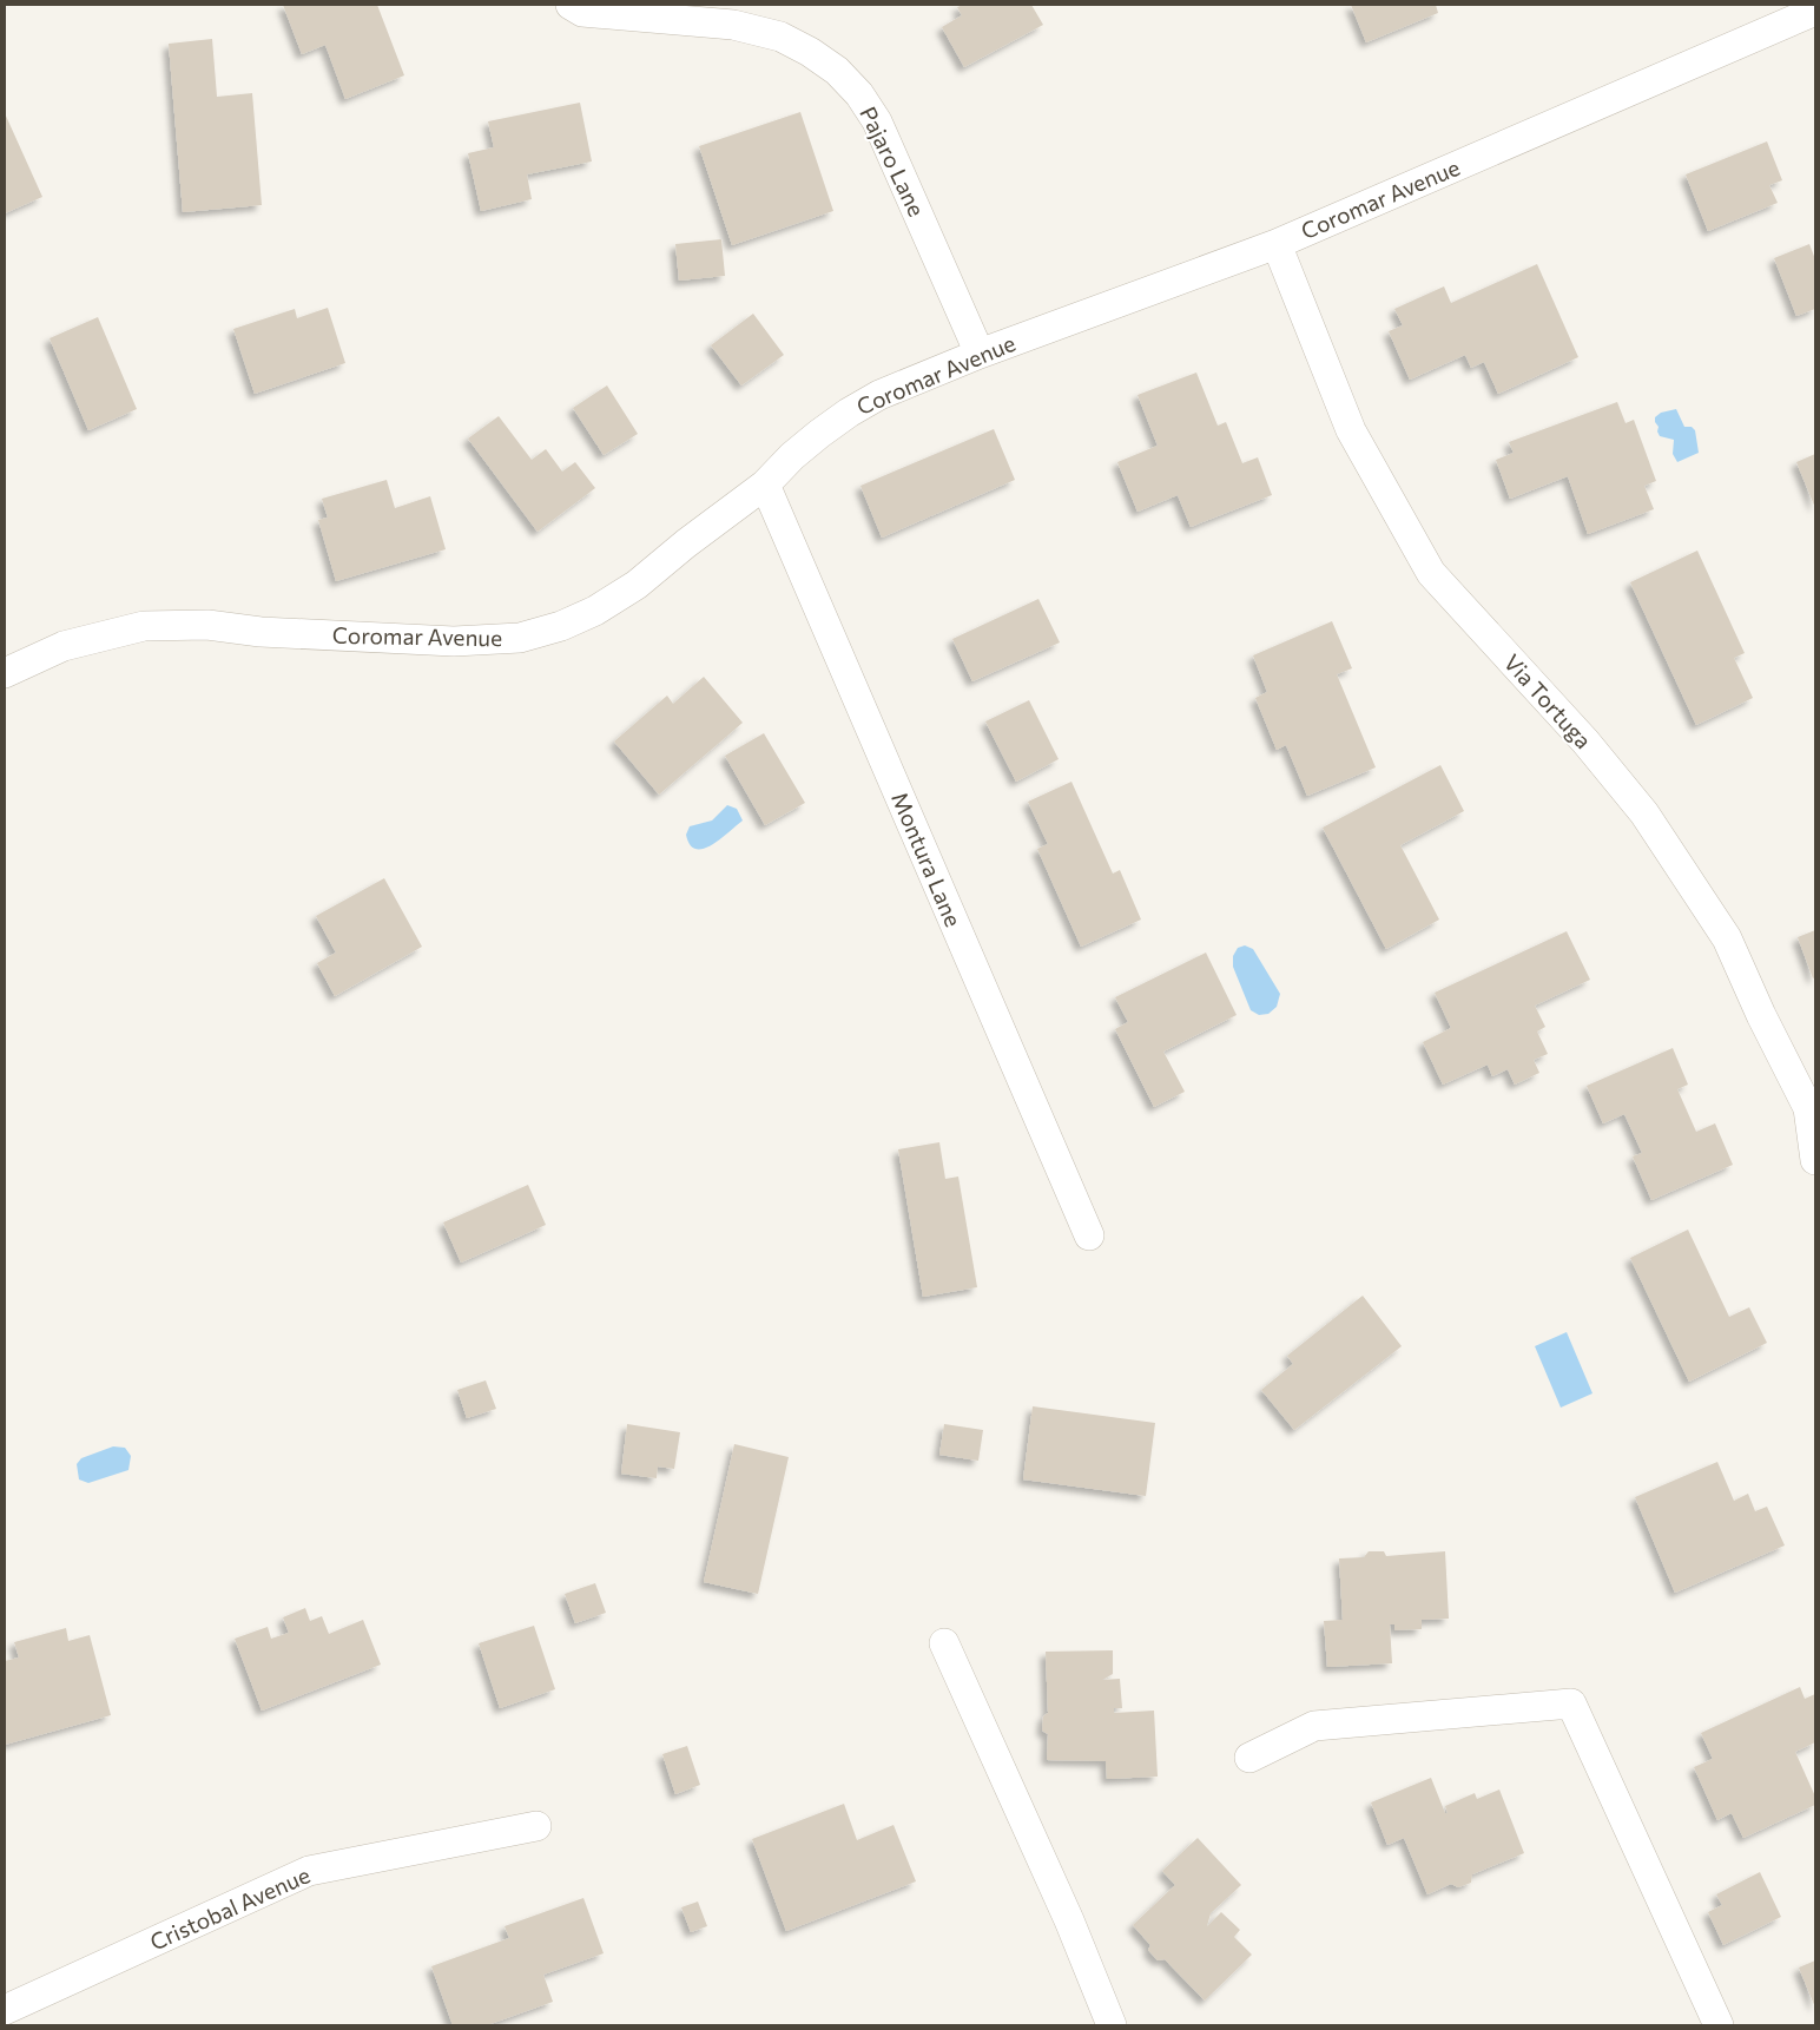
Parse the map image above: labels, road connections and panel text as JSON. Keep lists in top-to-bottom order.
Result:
{
  "streets": {
    "street": [
      "Pajaro Lane",
      "Coromar Avenue",
      "Via Tortuga",
      "Montura Lane",
      "Cristobal Avenue"
    ]
  },
  "crossings": [
    ["Pajaro Lane", "Coromar Avenue"],
    ["Coromar Avenue", "Via Tortuga"],
    ["Coromar Avenue", "Montura Lane"]
  ]
}
